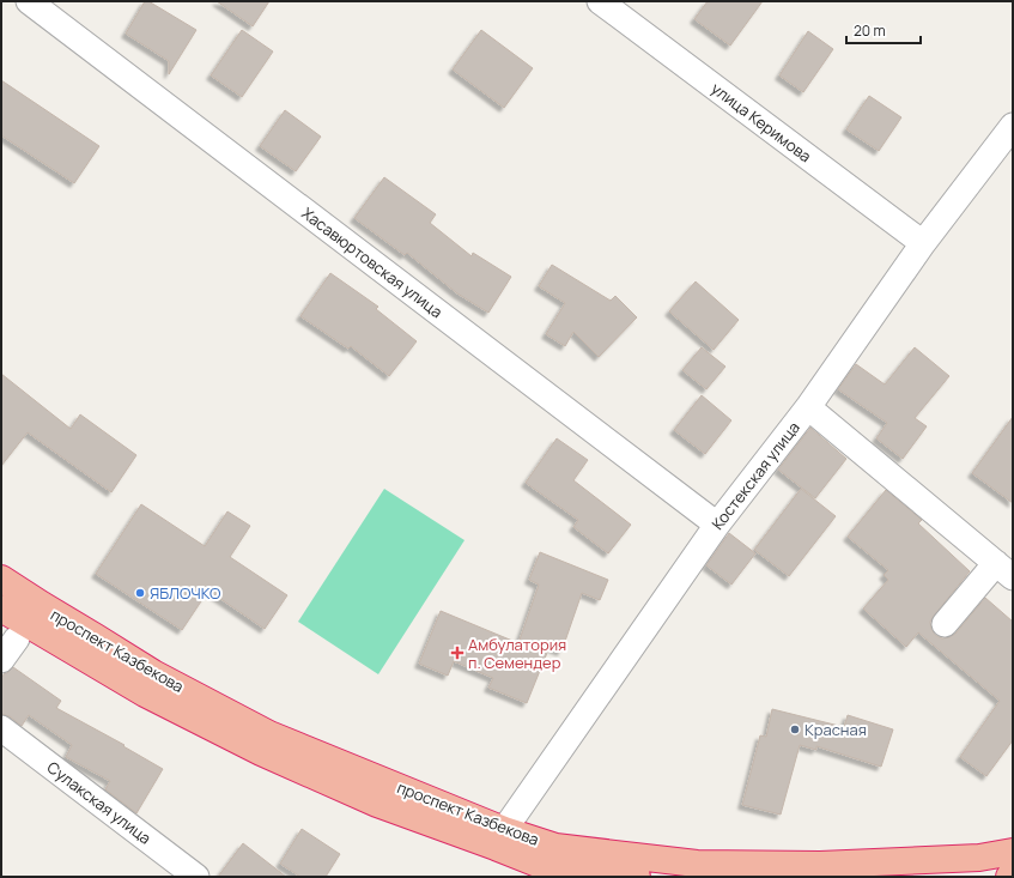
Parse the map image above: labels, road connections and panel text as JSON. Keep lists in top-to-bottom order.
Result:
{
  "streets": {
    "highway": ["проспект Казбекова"],
    "street": [
      "улица Керимова",
      "Хасавюртовская улица",
      "Костекская улица",
      "Сулакская улица"
    ]
  },
  "crossings": [
    ["улица Керимова", "Костекская улица"],
    ["Хасавюртовская улица", "Костекская улица"],
    ["Костекская улица", "проспект Казбекова"]
  ],
  "places": {
    "other": ["ЯБЛОЧКО", "Красная"],
    "health": ["Амбулатория п. Семендер"]
  },
  "scale_bar": "20 m"
}
